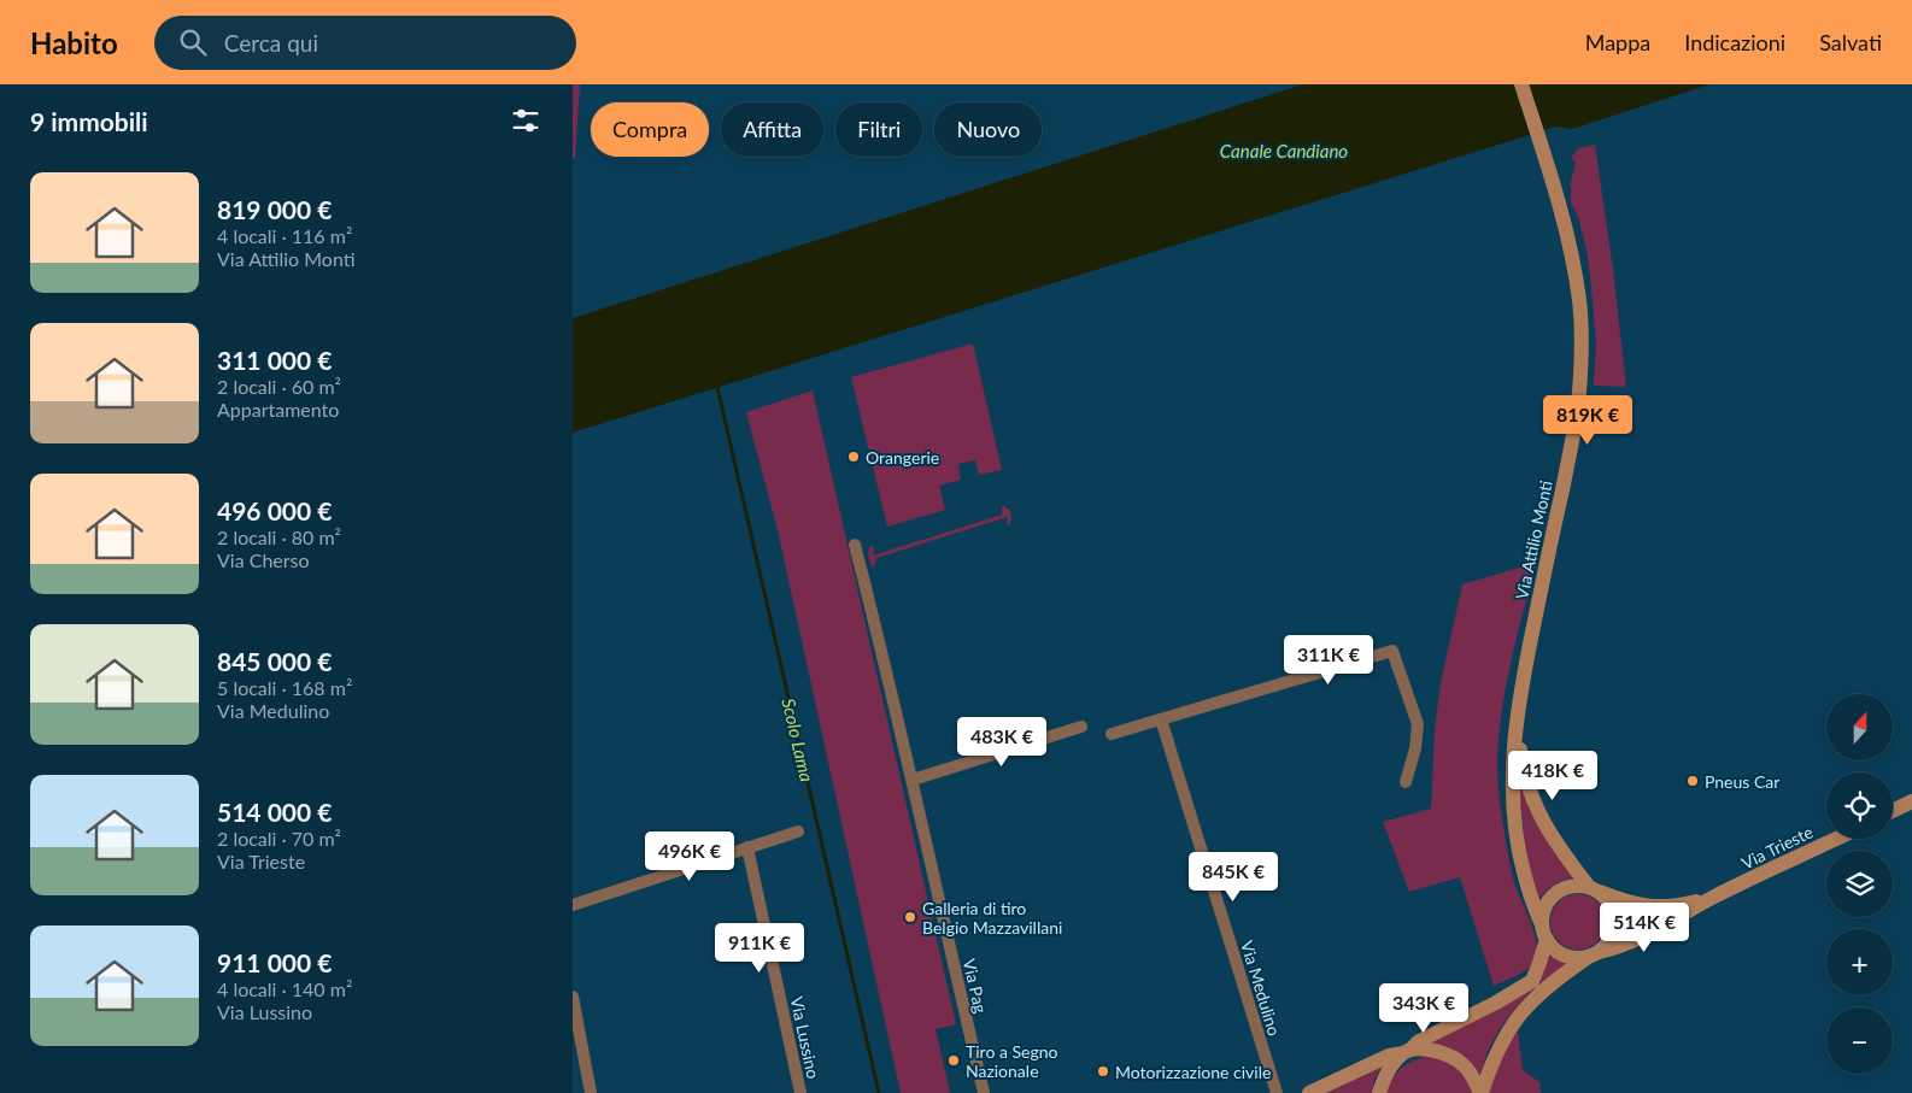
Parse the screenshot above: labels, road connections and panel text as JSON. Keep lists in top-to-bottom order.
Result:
{
  "streets": {
    "main road": ["Via Attilio Monti", "Via Trieste"],
    "street": ["Via Pag", "Via Medulino", "Via Lussino"]
  },
  "crossings": [
    ["Via Attilio Monti", "Via Trieste"]
  ],
  "water": ["Canale Candiano", "Scolo Lama"],
  "places": [
    "Orangerie",
    "Pneus Car",
    "Galleria di tiro Belgio Mazzavillani",
    "Tiro a Segno Nazionale",
    "Motorizzazione civile"
  ],
  "north": "top",
  "page": {
    "header": "Habito",
    "search": "Cerca qui",
    "nav": ["Mappa", "Indicazioni", "Salvati"],
    "heading": "9 immobili",
    "chip": [
      "Compra",
      "Affitta",
      "Filtri",
      "Nuovo"
    ],
    "list": [
      {
        "name": "819 000 €",
        "note": "4 locali · 116 m² · Via Attilio Monti"
      },
      {
        "name": "311 000 €",
        "note": "2 locali · 60 m² · Appartamento"
      },
      {
        "name": "496 000 €",
        "note": "2 locali · 80 m² · Via Cherso"
      },
      {
        "name": "845 000 €",
        "note": "5 locali · 168 m² · Via Medulino"
      },
      {
        "name": "514 000 €",
        "note": "2 locali · 70 m² · Via Trieste"
      },
      {
        "name": "911 000 €",
        "note": "4 locali · 140 m² · Via Lussino"
      }
    ],
    "price": [
      "819K €",
      "311K €",
      "483K €",
      "418K €",
      "496K €",
      "845K €",
      "514K €",
      "911K €",
      "343K €"
    ],
    "map_buttons": ["+", "−"]
  }
}
